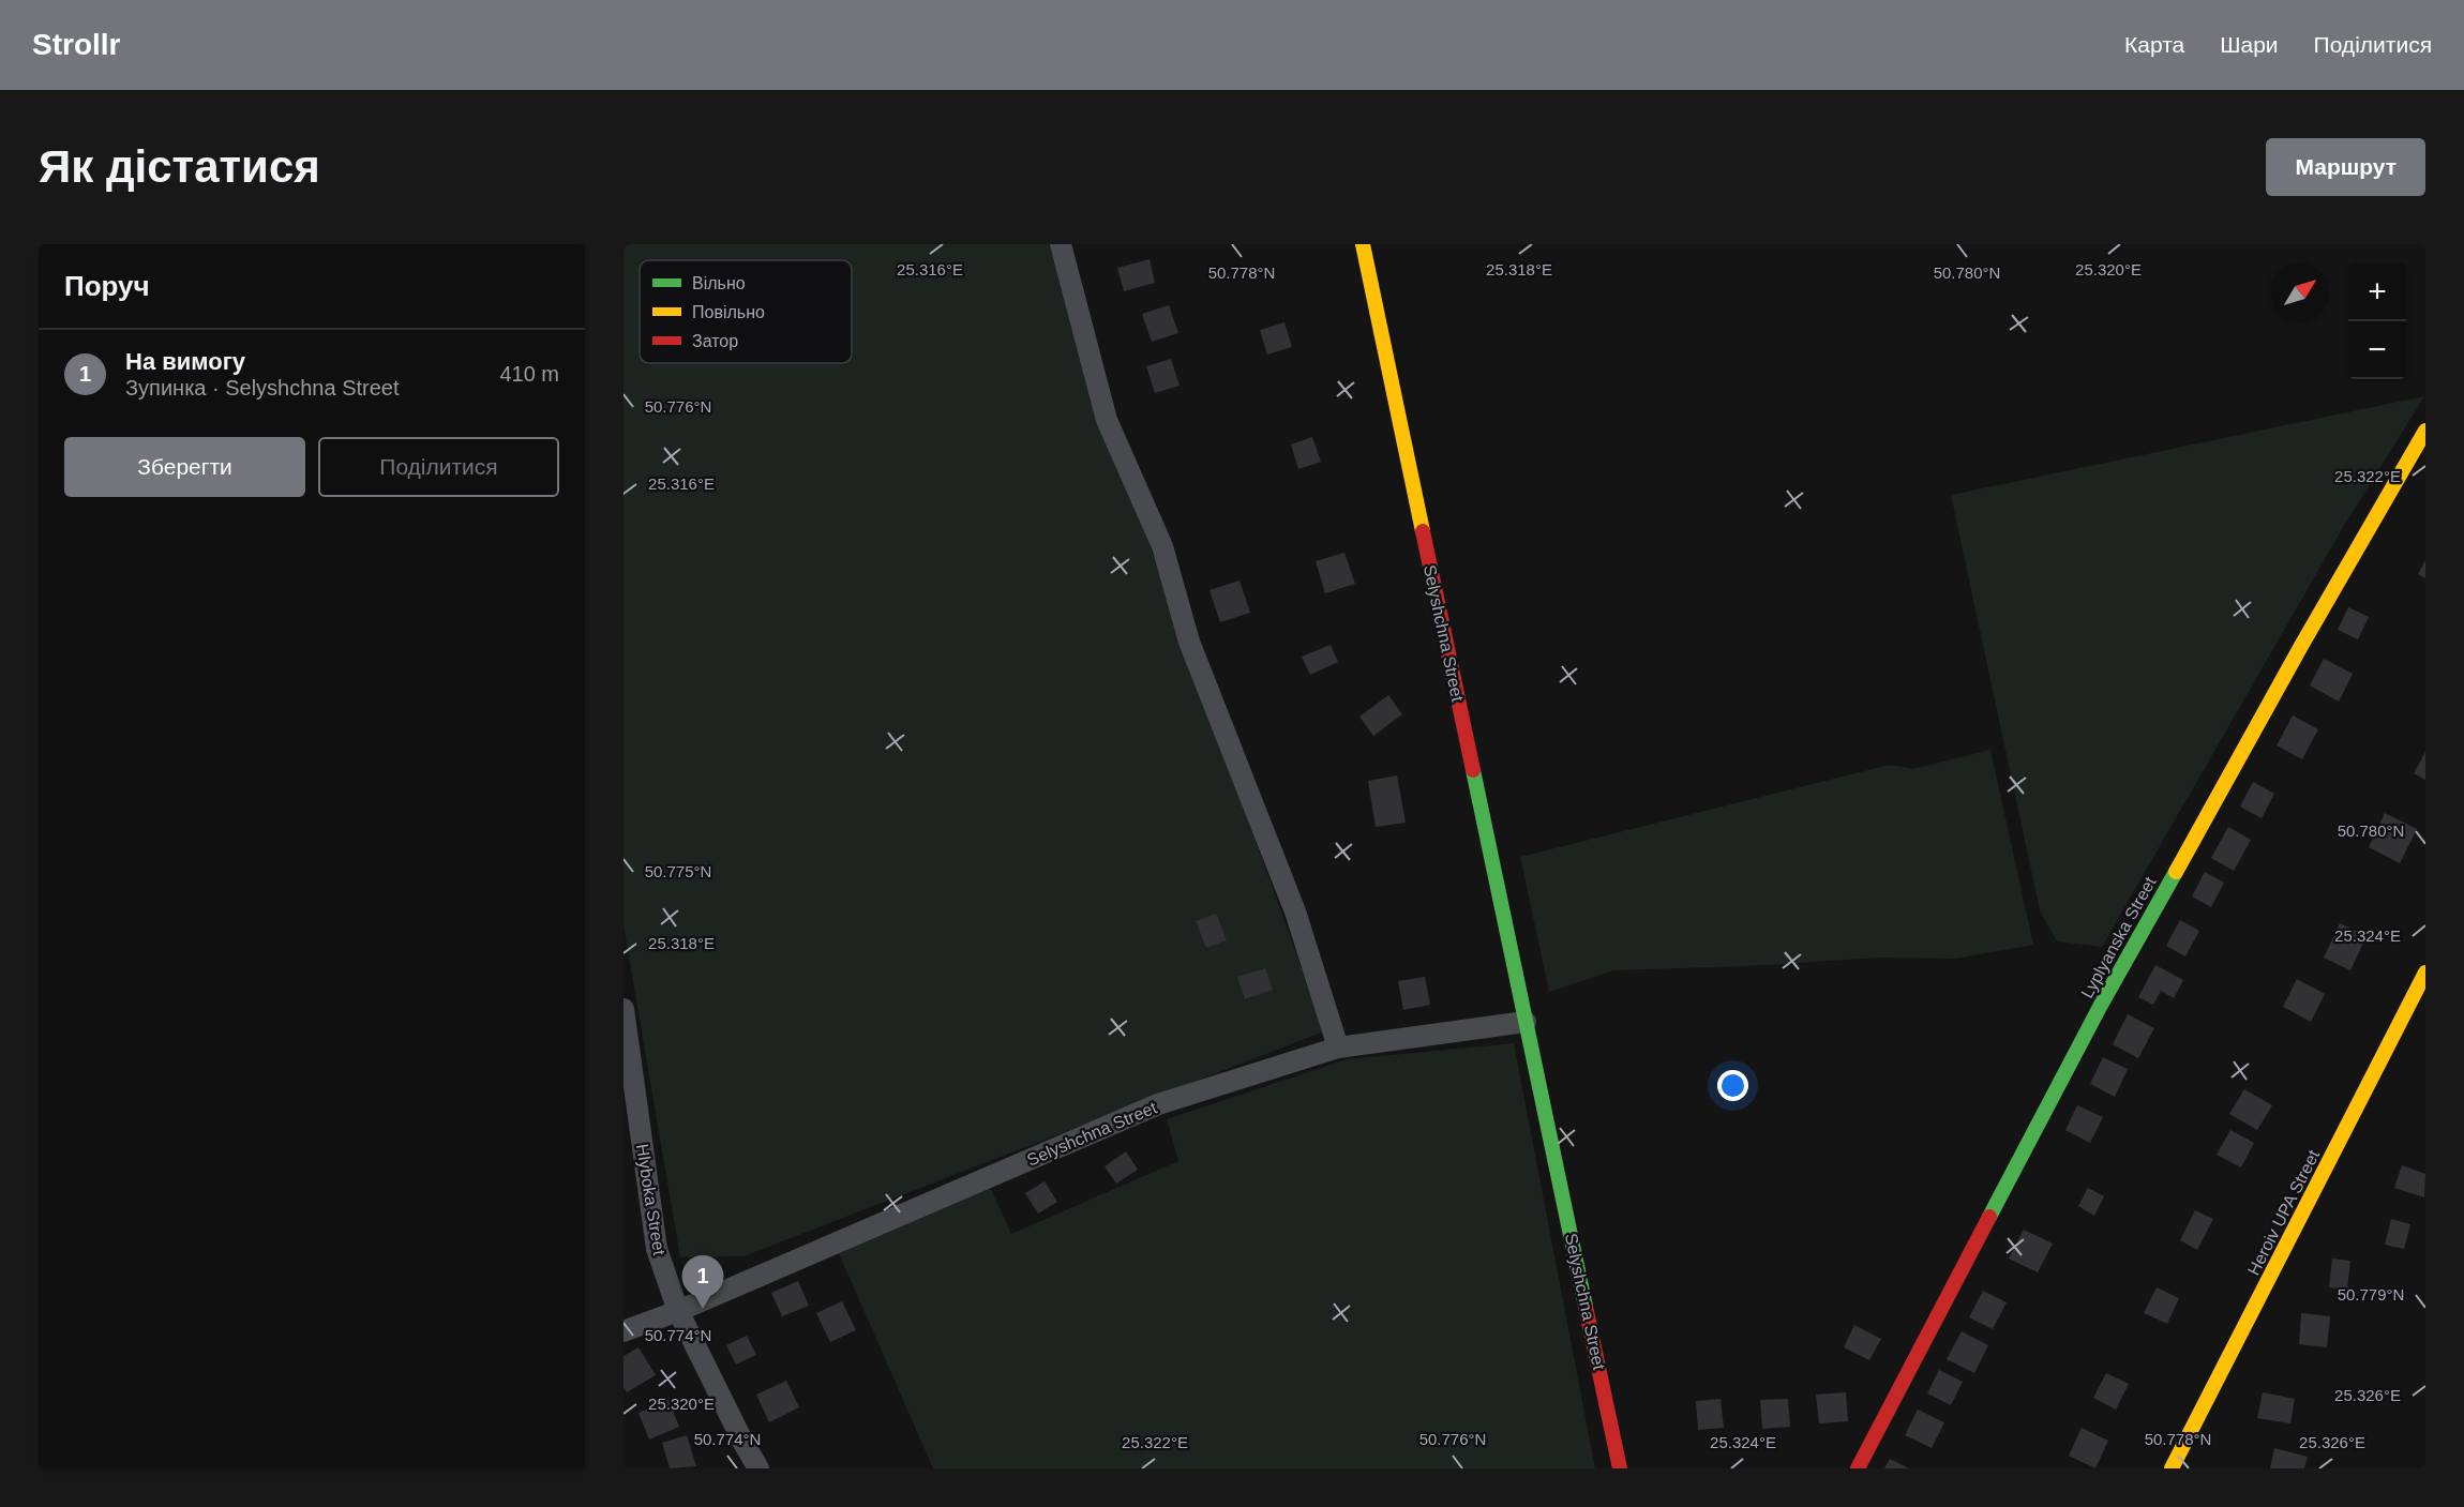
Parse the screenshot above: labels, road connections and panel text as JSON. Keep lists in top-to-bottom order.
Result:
{
  "streets": {
    "street": [
      "Selyshchna Street",
      "Lyplyanska Street",
      "Hlyboka Street",
      "Heroiv UPA Street"
    ]
  },
  "crossings": [
    ["Selyshchna Street", "Hlyboka Street"]
  ],
  "legend": ["Вільно", "Повільно", "Затор"],
  "north": "top right",
  "page": {
    "header": "Strollr",
    "nav": ["Карта", "Шари", "Поділитися"],
    "buttons": [
      "Маршрут",
      ["Зберегти", "Поділитися"]
    ],
    "title": "Як дістатися",
    "heading": "Поруч",
    "map_buttons": ["+", "−"],
    "list": [
      {
        "mark": "1",
        "name": "На вимогу",
        "note": "Зупинка · Selyshchna Street",
        "value": "410 m"
      }
    ],
    "pins": "1"
  },
  "coordinates": [
    "25.316°E",
    "25.318°E",
    "25.320°E",
    "50.778°N",
    "50.780°N",
    "50.776°N",
    "25.322°E",
    "50.775°N",
    "25.324°E",
    "50.779°N",
    "50.774°N",
    "25.326°E"
  ]
}
